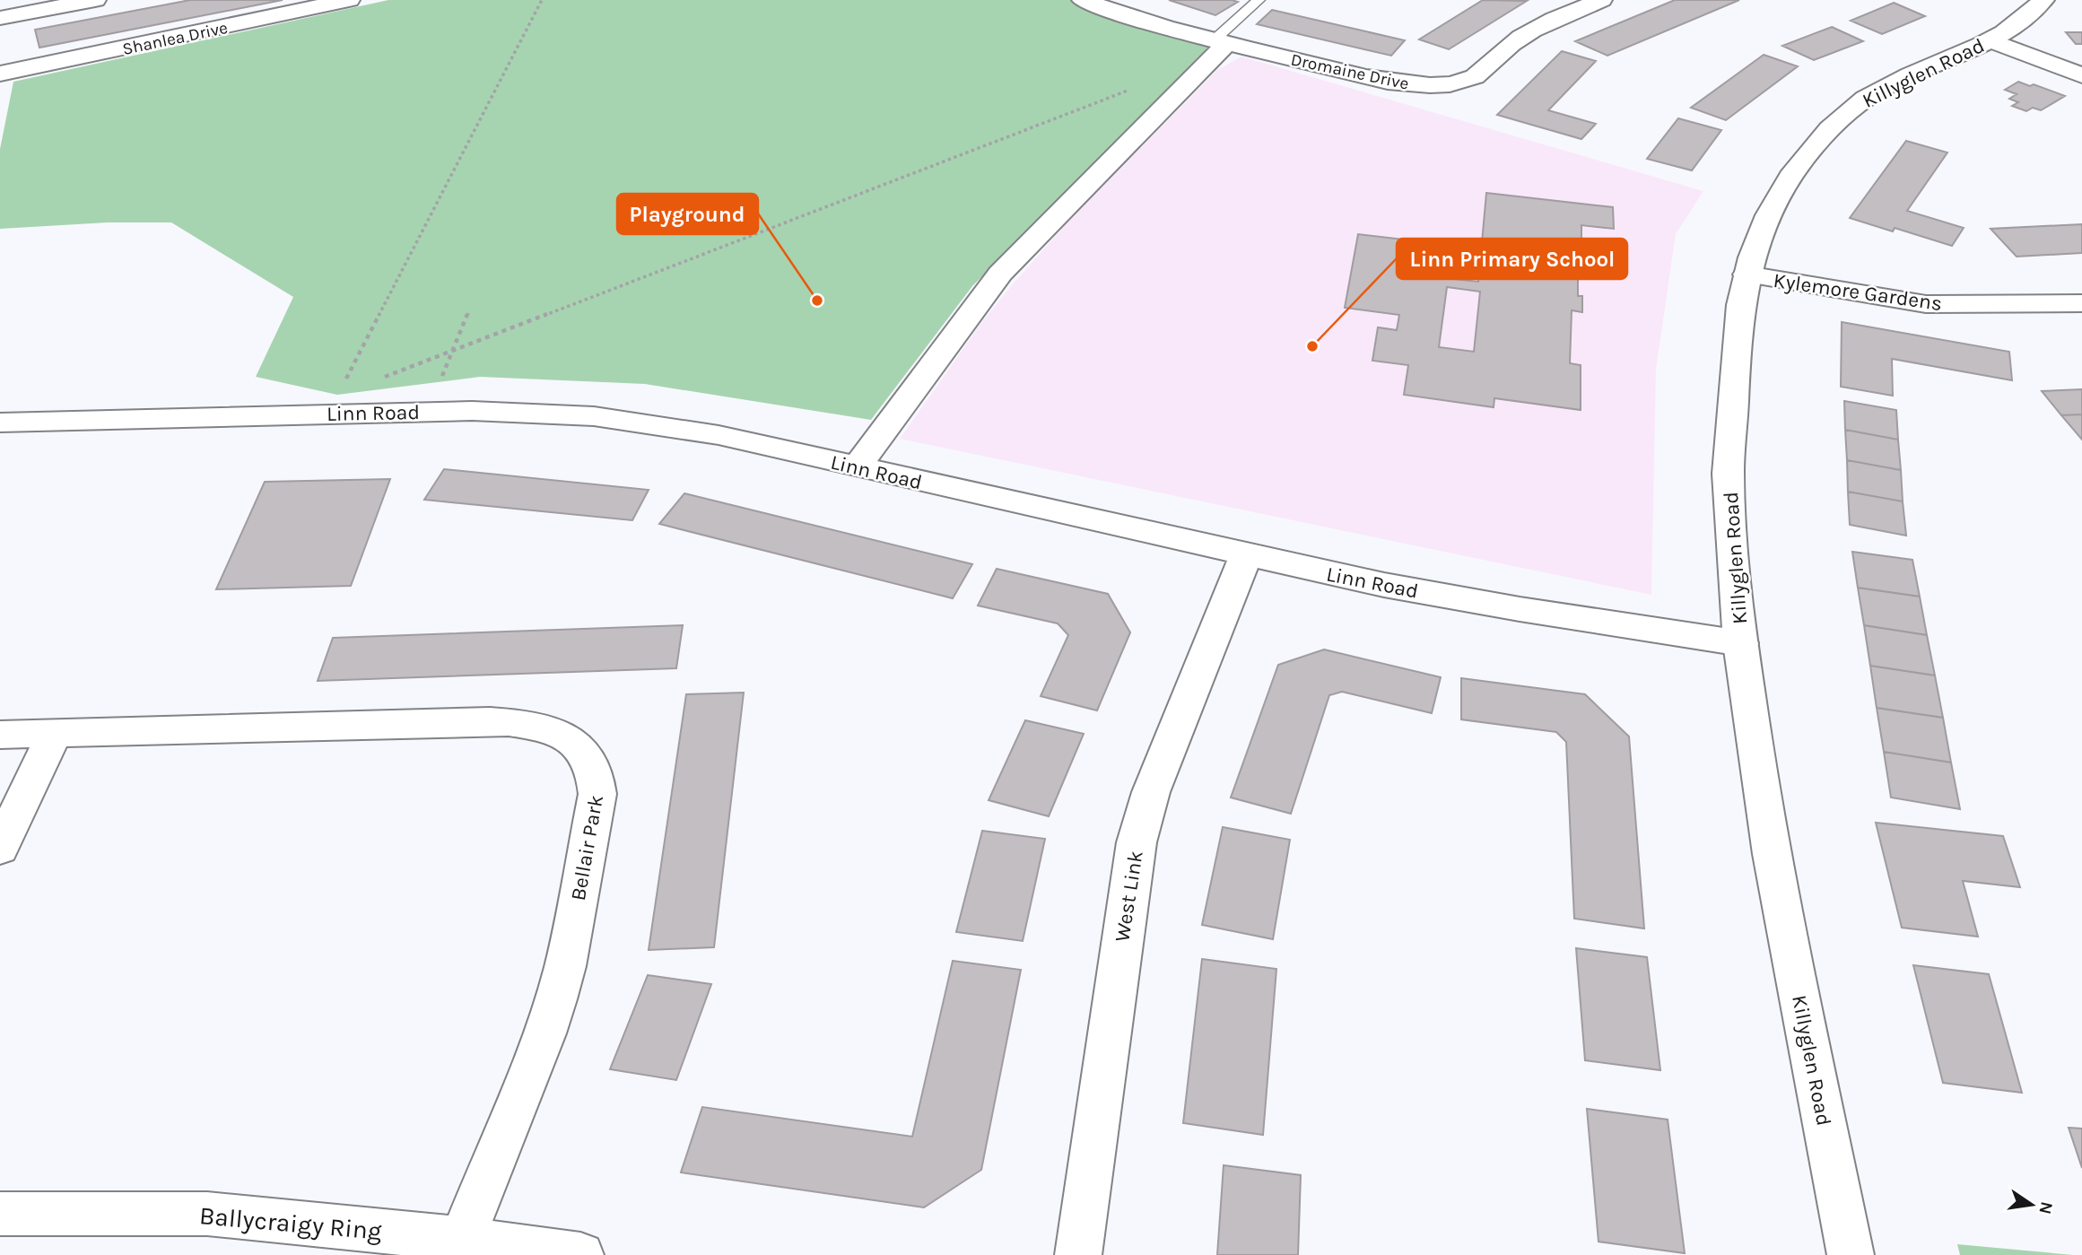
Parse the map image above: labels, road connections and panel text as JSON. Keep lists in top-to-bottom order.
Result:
{
  "streets": {
    "street": [
      "Shanlea Drive",
      "Dromaine Drive",
      "Killyglen Road",
      "Kylemore Gardens",
      "Linn Road",
      "Bellair Park",
      "West Link",
      "Ballycraigy Ring"
    ]
  },
  "crossings": [
    ["Killyglen Road", "Kylemore Gardens"],
    ["Killyglen Road", "Linn Road"],
    ["Linn Road", "West Link"],
    ["Bellair Park", "Ballycraigy Ring"]
  ],
  "places": ["Playground", "Linn Primary School"],
  "north": "right"
}
